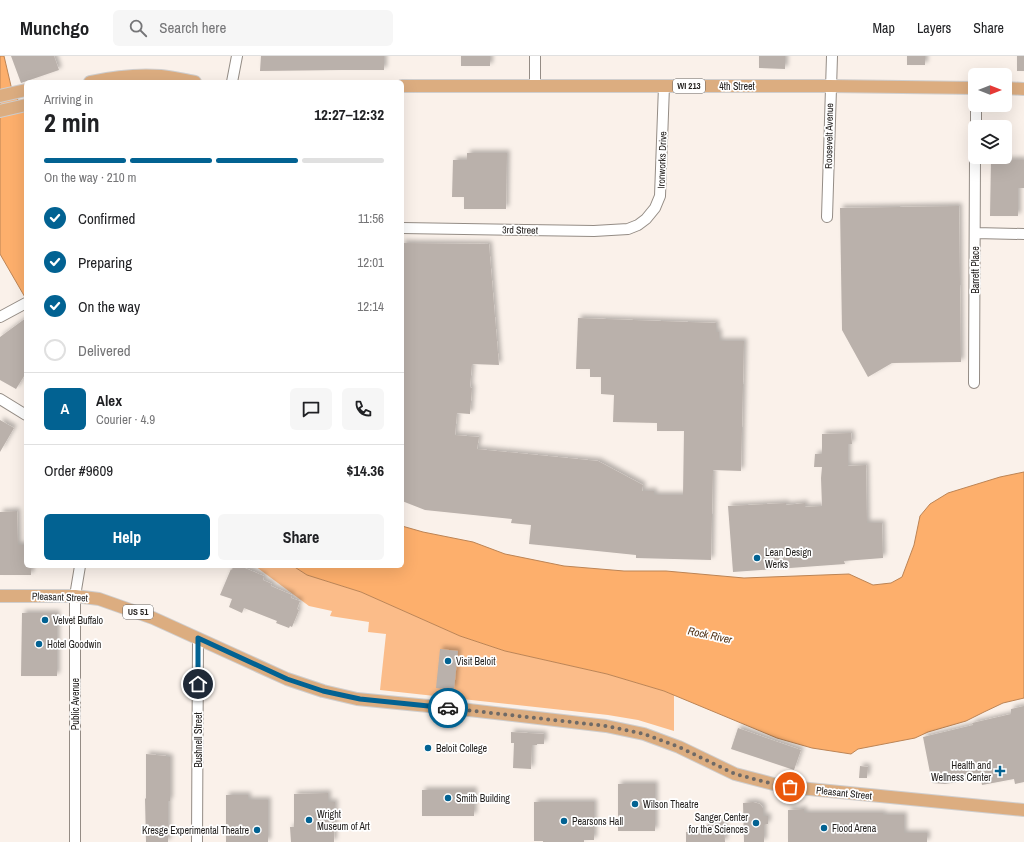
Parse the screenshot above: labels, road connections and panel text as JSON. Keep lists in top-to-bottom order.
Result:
{
  "streets": {
    "main road": [
      "WI 213",
      "4th Street",
      "Pleasant Street",
      "US 51"
    ],
    "street": [
      "Roosevelt Avenue",
      "Ironworks Drive",
      "3rd Street",
      "Barrett Place",
      "Public Avenue",
      "Bushnell Street"
    ]
  },
  "crossings": [
    ["4th Street", "Roosevelt Avenue"],
    ["4th Street", "Ironworks Drive"],
    ["Ironworks Drive", "3rd Street"],
    ["Pleasant Street", "Public Avenue"],
    ["Pleasant Street", "Bushnell Street"]
  ],
  "water": ["Rock River"],
  "places": {
    "other": [
      "Lean Design Werks",
      "Velvet Buffalo",
      "Hotel Goodwin",
      "Visit Beloit",
      "Beloit College",
      "Smith Building",
      "Wilson Theatre",
      "Wright Museum of Art",
      "Pearsons Hall",
      "Sanger Center for the Sciences",
      "Flood Arena",
      "Kresge Experimental Theatre"
    ],
    "health": ["Health and Wellness Center"]
  },
  "north": "right",
  "page": {
    "header": "Munchgo",
    "search": "Search here",
    "nav": ["Map", "Layers", "Share"],
    "heading": ["2 min", "Arriving in", "12:27–12:32"],
    "panel": [
      "Alex",
      "Courier · 4.9",
      "Order #9609",
      "$14.36"
    ],
    "bar": "On the way · 210 m",
    "list": [
      ["Confirmed", "11:56"],
      ["Preparing", "12:01"],
      ["On the way", "12:14"],
      "Delivered"
    ],
    "round": "A",
    "buttons": ["Help", "Share"]
  }
}
